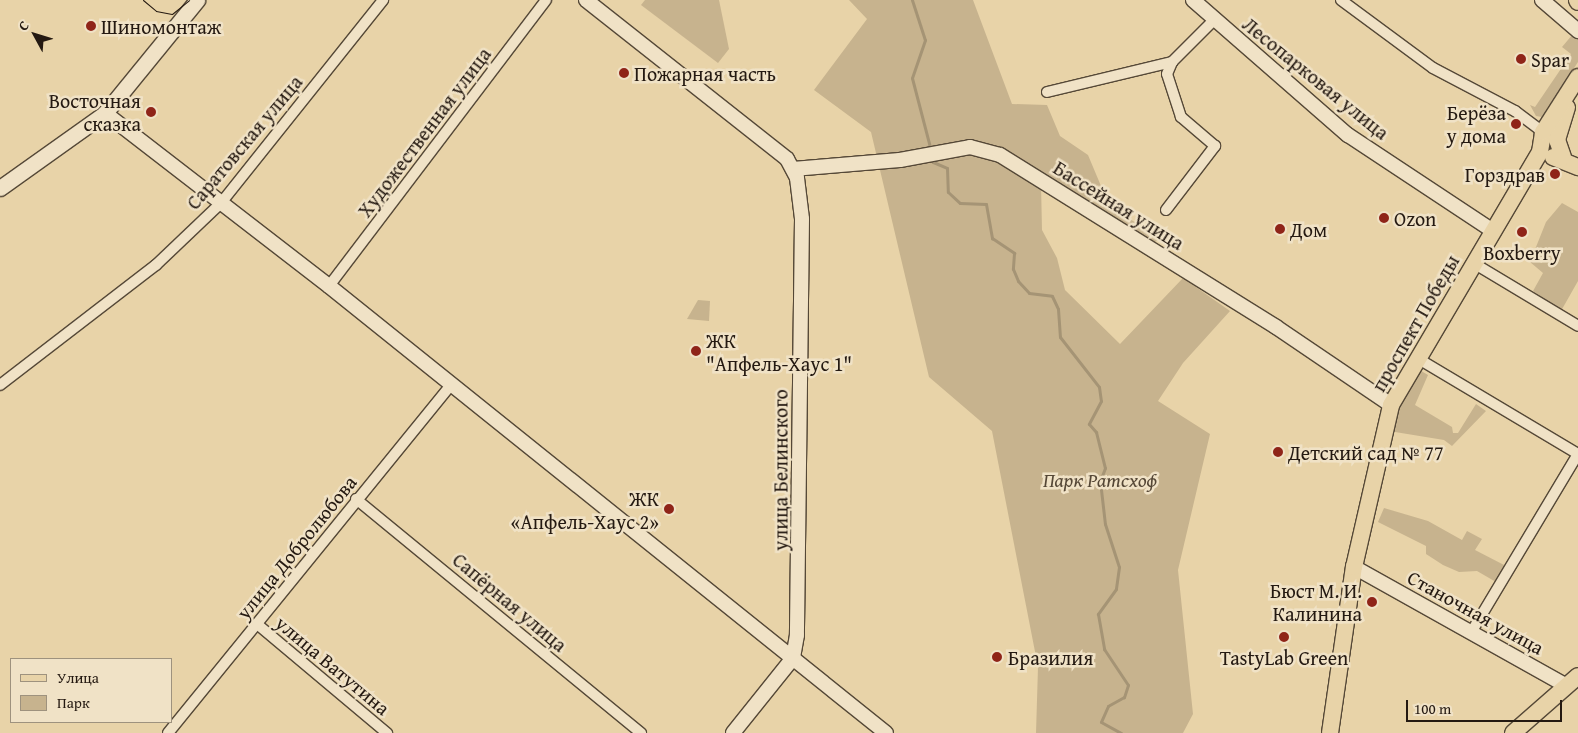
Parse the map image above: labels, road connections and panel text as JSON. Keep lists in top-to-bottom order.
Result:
{
  "streets": {
    "main road": ["проспект Победы"],
    "street": [
      "Лесопарковая улица",
      "Художественная улица",
      "Саратовская улица",
      "Бассейная улица",
      "улица Белинского",
      "улица Добролюбова",
      "Сапёрная улица",
      "Станочная улица",
      "улица Ватутина"
    ]
  },
  "crossings": [
    ["Лесопарковая улица", "проспект Победы"],
    ["Бассейная улица", "проспект Победы"],
    ["Бассейная улица", "улица Белинского"],
    ["проспект Победы", "Станочная улица"],
    ["улица Добролюбова", "Сапёрная улица"],
    ["улица Добролюбова", "улица Ватутина"]
  ],
  "parks": ["Парк Ратсхоф"],
  "places": [
    "Шиномонтаж",
    "Spar",
    "Пожарная часть",
    "Восточная сказка",
    "Берёза у дома",
    "Горздрав",
    "Ozon",
    "Дом",
    "Boxberry",
    "ЖК \"Апфель-Хаус 1\"",
    "Детский сад № 77",
    "ЖК «Апфель-Хаус 2»",
    "Бюст М. И. Калинина",
    "TastyLab Green",
    "Бразилия"
  ],
  "legend": ["Улица", "Парк"],
  "scale_bar": "100 m",
  "north": "top left"
}
